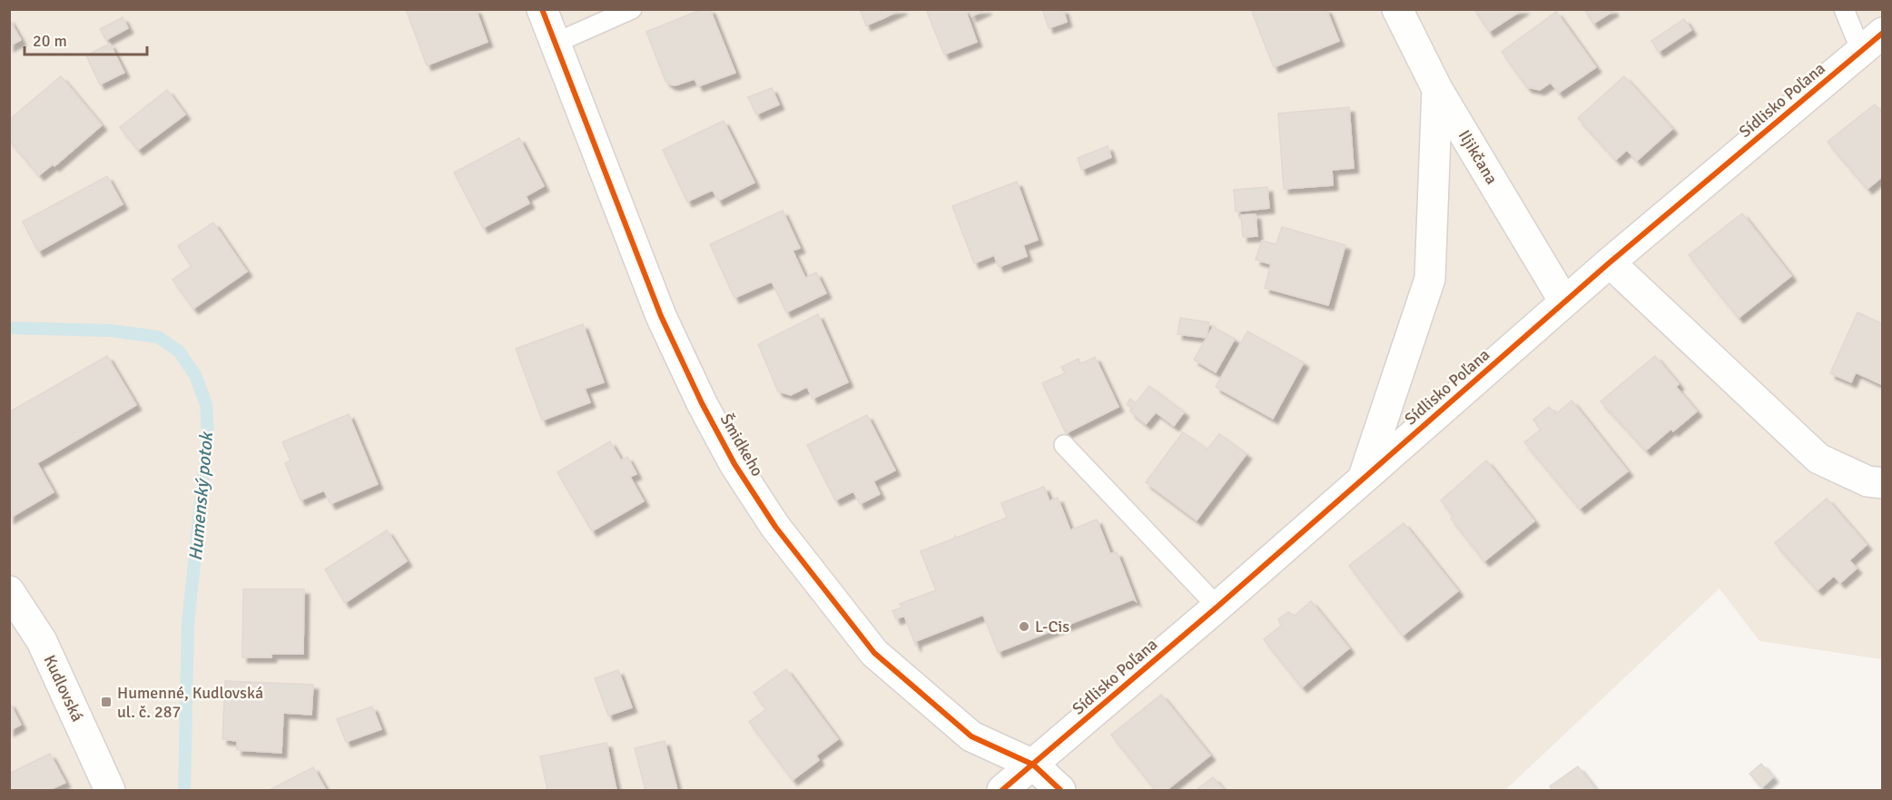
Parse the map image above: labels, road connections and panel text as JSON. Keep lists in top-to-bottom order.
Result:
{
  "streets": {
    "street": [
      "Sídlisko Poľana",
      "Iljikčana",
      "Šmidkeho",
      "Kudlovská"
    ]
  },
  "crossings": [
    ["Sídlisko Poľana", "Iljikčana"],
    ["Sídlisko Poľana", "Šmidkeho"]
  ],
  "water": ["Humenský potok"],
  "places": {
    "other": ["L-Cis"],
    "transit": ["Humenné, Kudlovská ul. č. 287"]
  },
  "scale_bar": "20 m"
}
